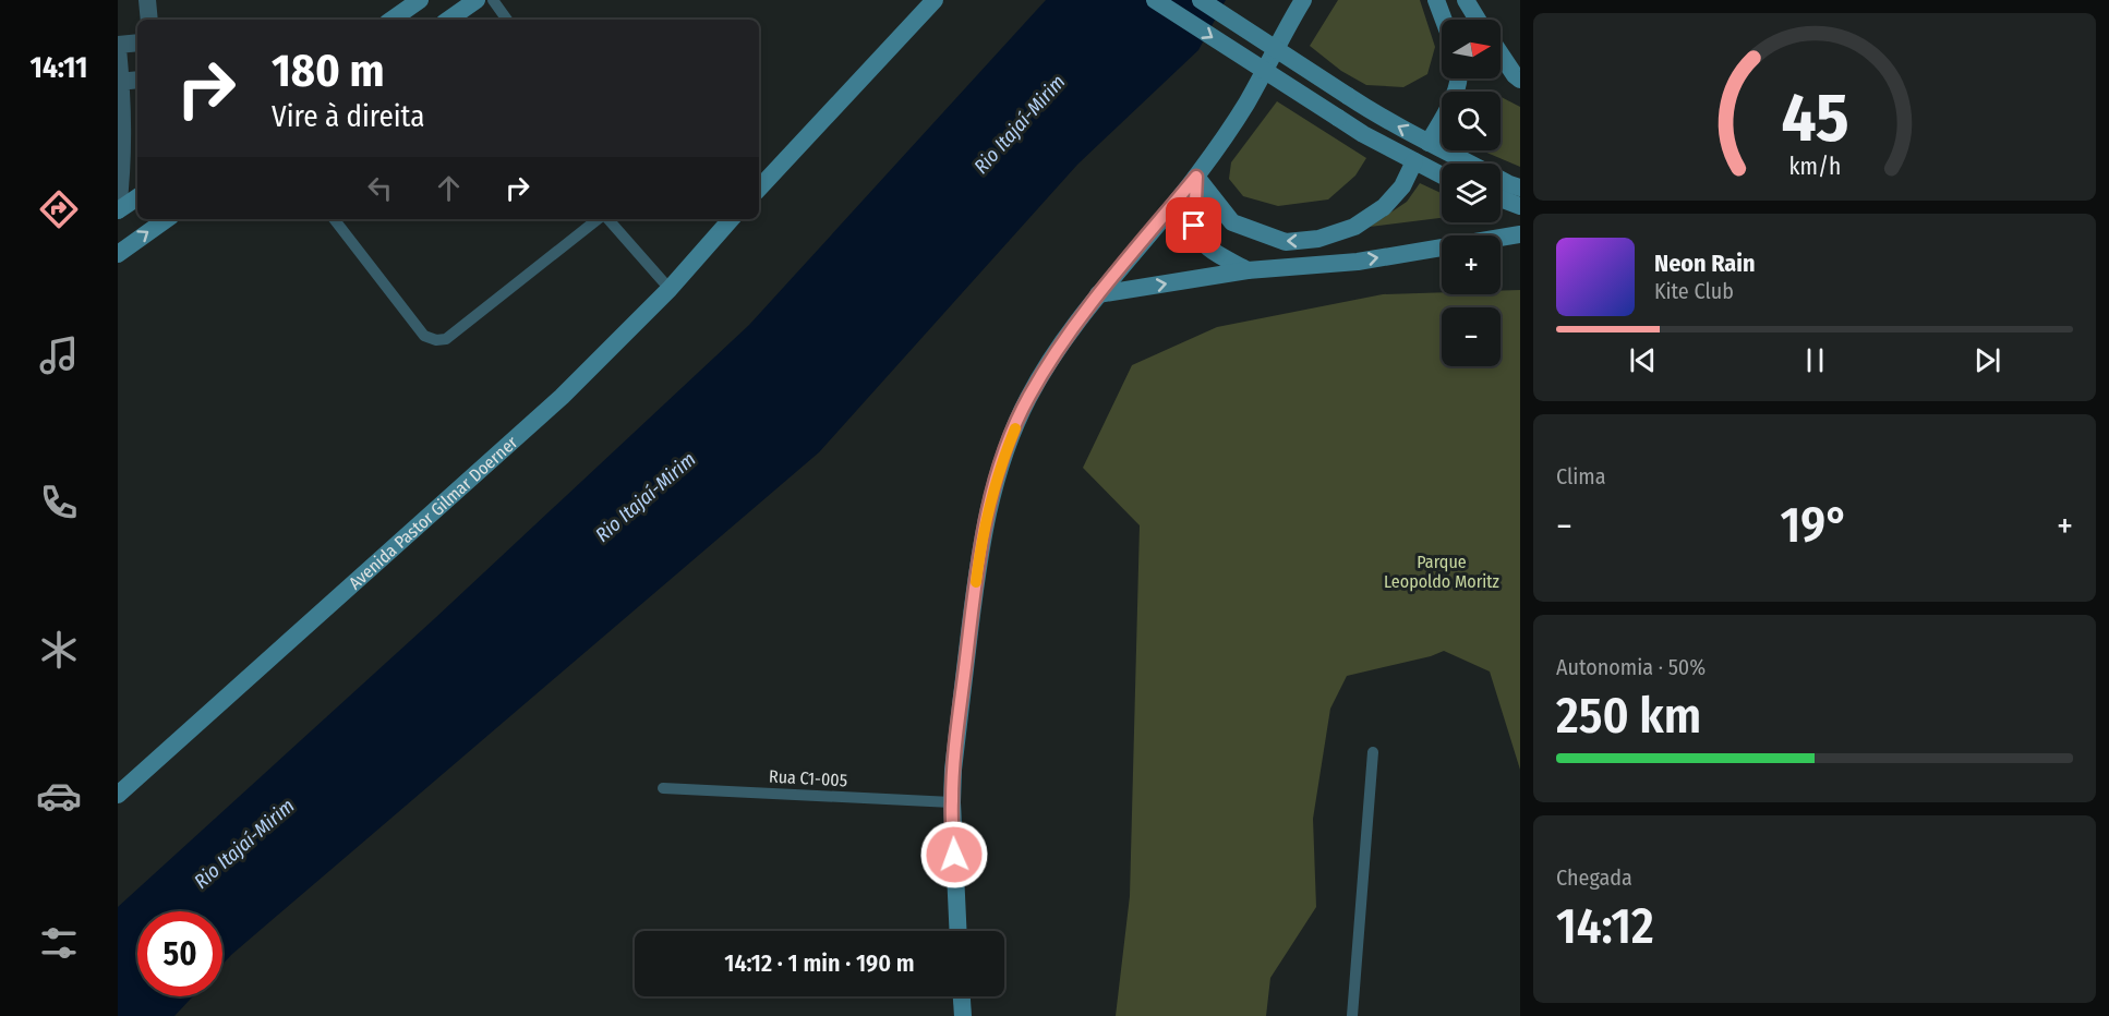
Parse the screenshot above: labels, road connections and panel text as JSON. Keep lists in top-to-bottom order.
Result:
{
  "streets": {
    "main road": ["Avenida Pastor Gilmar Doerner"],
    "lane": ["Rua C1-005"]
  },
  "water": ["Rio Itajaí-Mirim"],
  "parks": ["Parque Leopoldo Moritz"],
  "north": "right",
  "page": {
    "tabs": "14:11",
    "map_buttons": ["+", "−"],
    "turn": ["180 m", "Vire à direita"],
    "song": ["Neon Rain", "Kite Club"],
    "tile": [
      "Clima",
      ["Autonomia · 50%", "250 km"],
      ["Chegada", "14:12"]
    ],
    "heat": ["−", "19°", "+"],
    "limit": "50",
    "trip": "14:12 · 1 min · 190 m",
    "gauge": ["45", "km/h"]
  }
}
